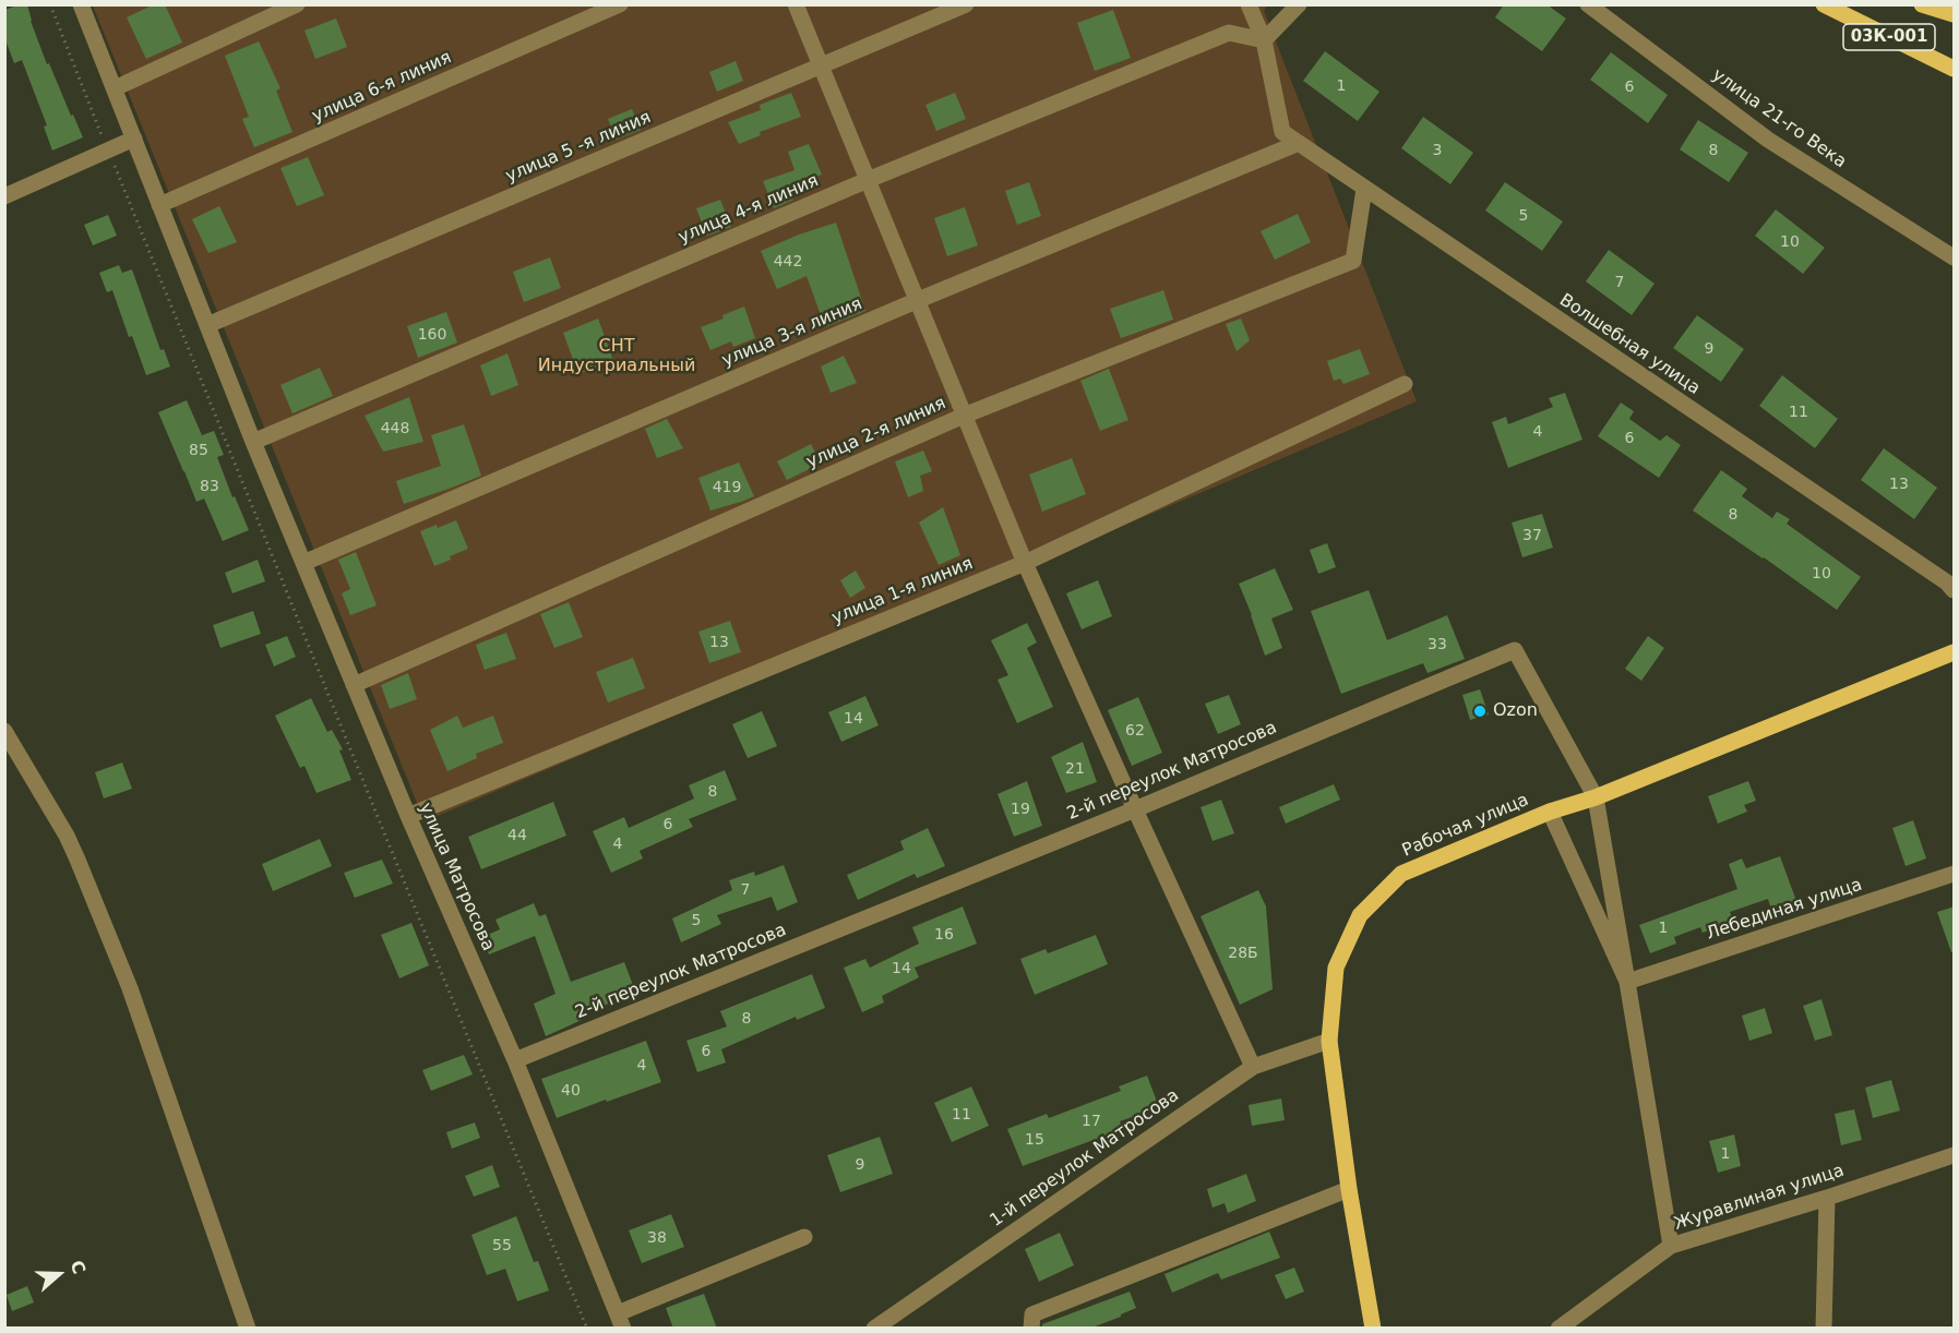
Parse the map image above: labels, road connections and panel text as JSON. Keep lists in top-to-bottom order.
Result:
{
  "streets": {
    "main road": ["03К-001", "Рабочая улица"],
    "street": [
      "улица 6-я линия",
      "улица 21-го Века",
      "улица 5 -я линия",
      "улица 4-я линия",
      "улица 3-я линия",
      "Волшебная улица",
      "улица 2-я линия",
      "улица 1-я линия",
      "2-й переулок Матросова",
      "улица Матросова",
      "Лебединая улица",
      "1-й переулок Матросова",
      "Журавлиная улица"
    ]
  },
  "crossings": [
    ["улица 6-я линия", "улица Матросова"],
    ["улица 5 -я линия", "улица Матросова"],
    ["улица 4-я линия", "Волшебная улица"],
    ["улица 4-я линия", "улица Матросова"],
    ["улица 3-я линия", "Волшебная улица"],
    ["улица 3-я линия", "улица Матросова"],
    ["Волшебная улица", "улица 2-я линия"],
    ["улица 2-я линия", "улица Матросова"],
    ["улица 1-я линия", "улица Матросова"],
    ["2-й переулок Матросова", "Рабочая улица"],
    ["2-й переулок Матросова", "улица Матросова"],
    ["2-й переулок Матросова", "Лебединая улица"],
    ["Рабочая улица", "1-й переулок Матросова"]
  ],
  "parks": ["СНТ Индустриальный"],
  "places": ["Ozon"],
  "house_numbers": [
    "1",
    "6",
    "3",
    "8",
    "5",
    "10",
    "442",
    "7",
    "160",
    "9",
    "11",
    "448",
    "4",
    "6",
    "85",
    "13",
    "83",
    "419",
    "8",
    "37",
    "10",
    "13",
    "33",
    "14",
    "62",
    "21",
    "8",
    "19",
    "6",
    "44",
    "4",
    "7",
    "5",
    "1",
    "16",
    "28Б",
    "14",
    "8",
    "6",
    "4",
    "40",
    "11",
    "17",
    "15",
    "1",
    "9",
    "38",
    "55"
  ],
  "north": "right"
}
